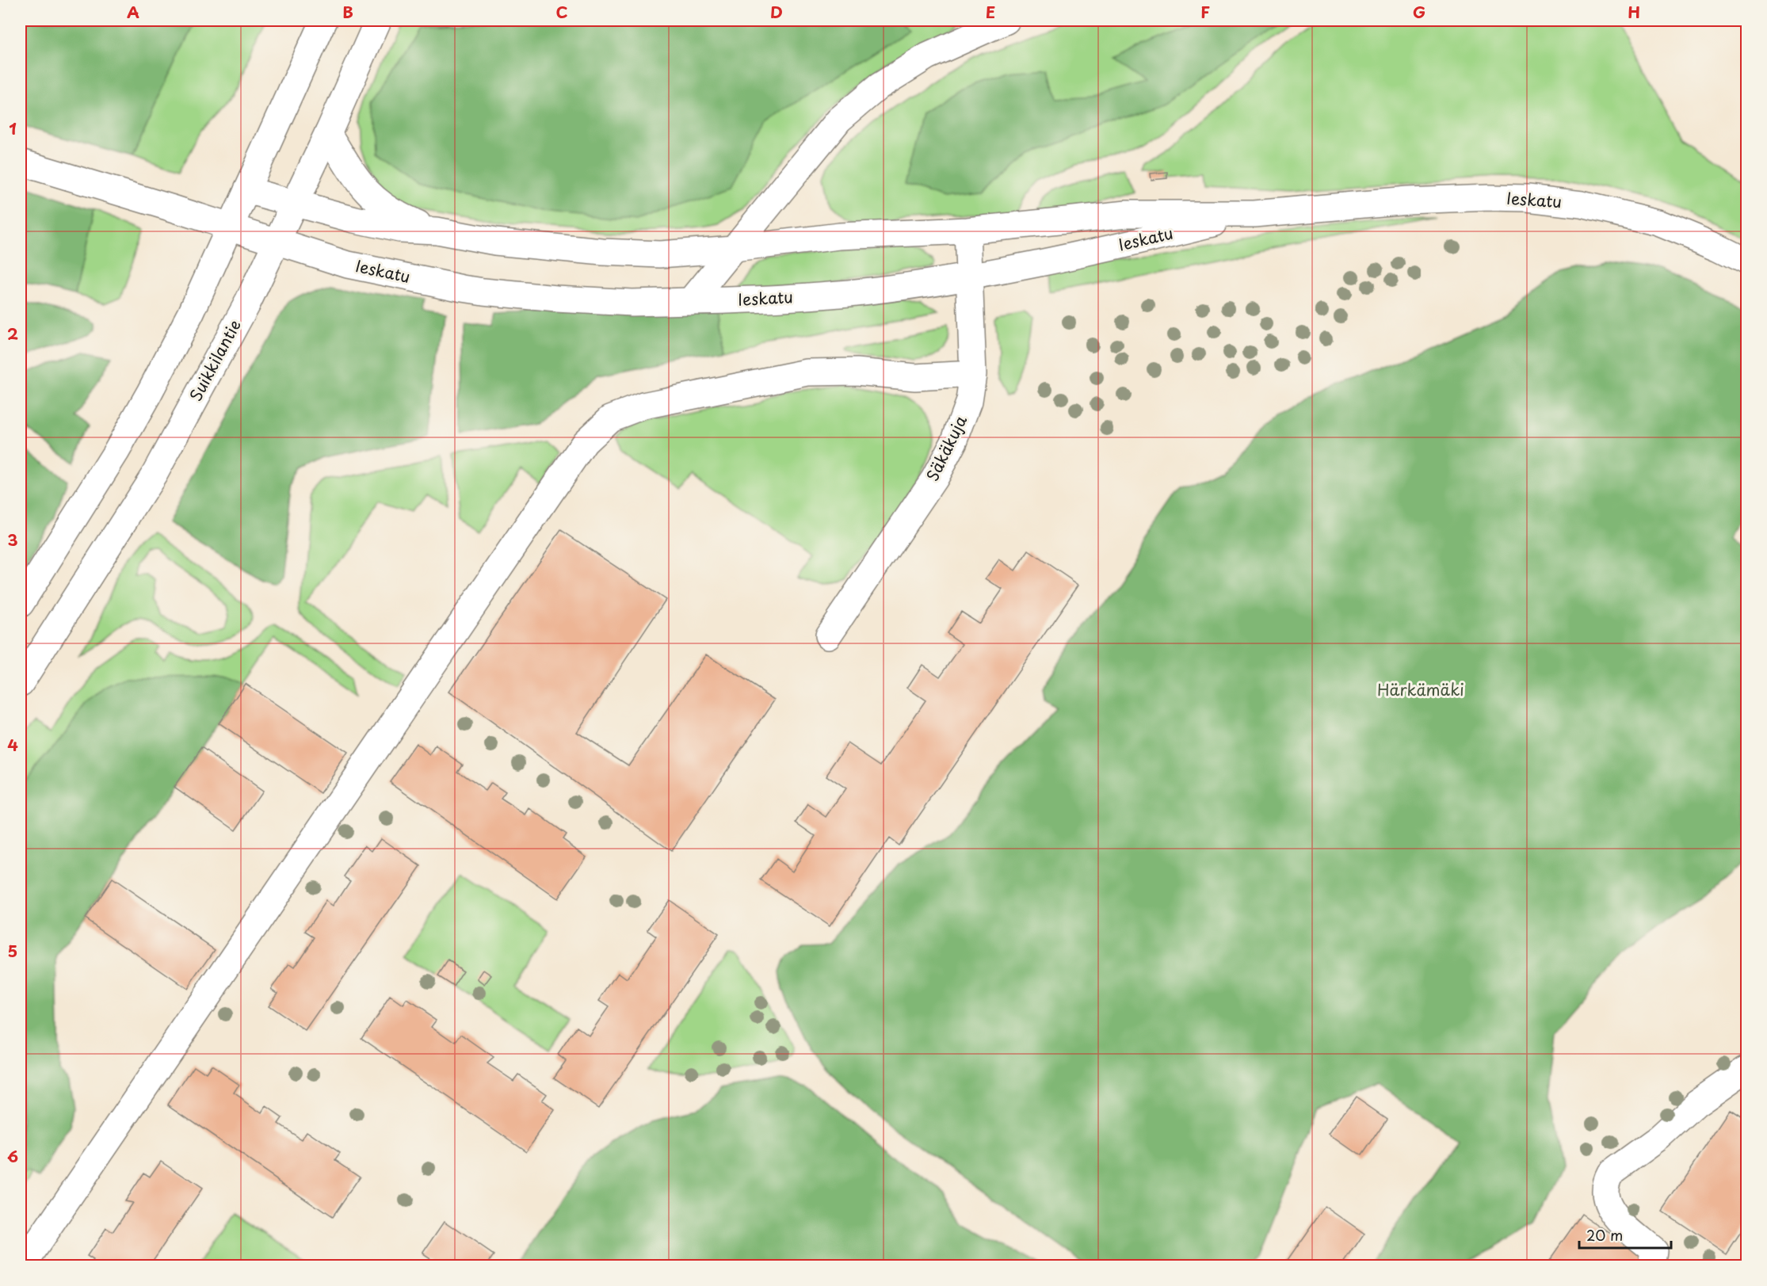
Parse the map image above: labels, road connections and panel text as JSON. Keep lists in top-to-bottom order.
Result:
{
  "streets": {
    "street": ["Ieskatu", "Suikkilantie", "Säkäkuja"]
  },
  "crossings": [
    ["Ieskatu", "Suikkilantie"],
    ["Ieskatu", "Säkäkuja"]
  ],
  "parks": ["Härkämäki"],
  "scale_bar": "20 m",
  "grid": {
    "columns": [
      "A",
      "B",
      "C",
      "D",
      "E",
      "F",
      "G",
      "H"
    ],
    "rows": [
      "1",
      "2",
      "3",
      "4",
      "5",
      "6"
    ]
  }
}
